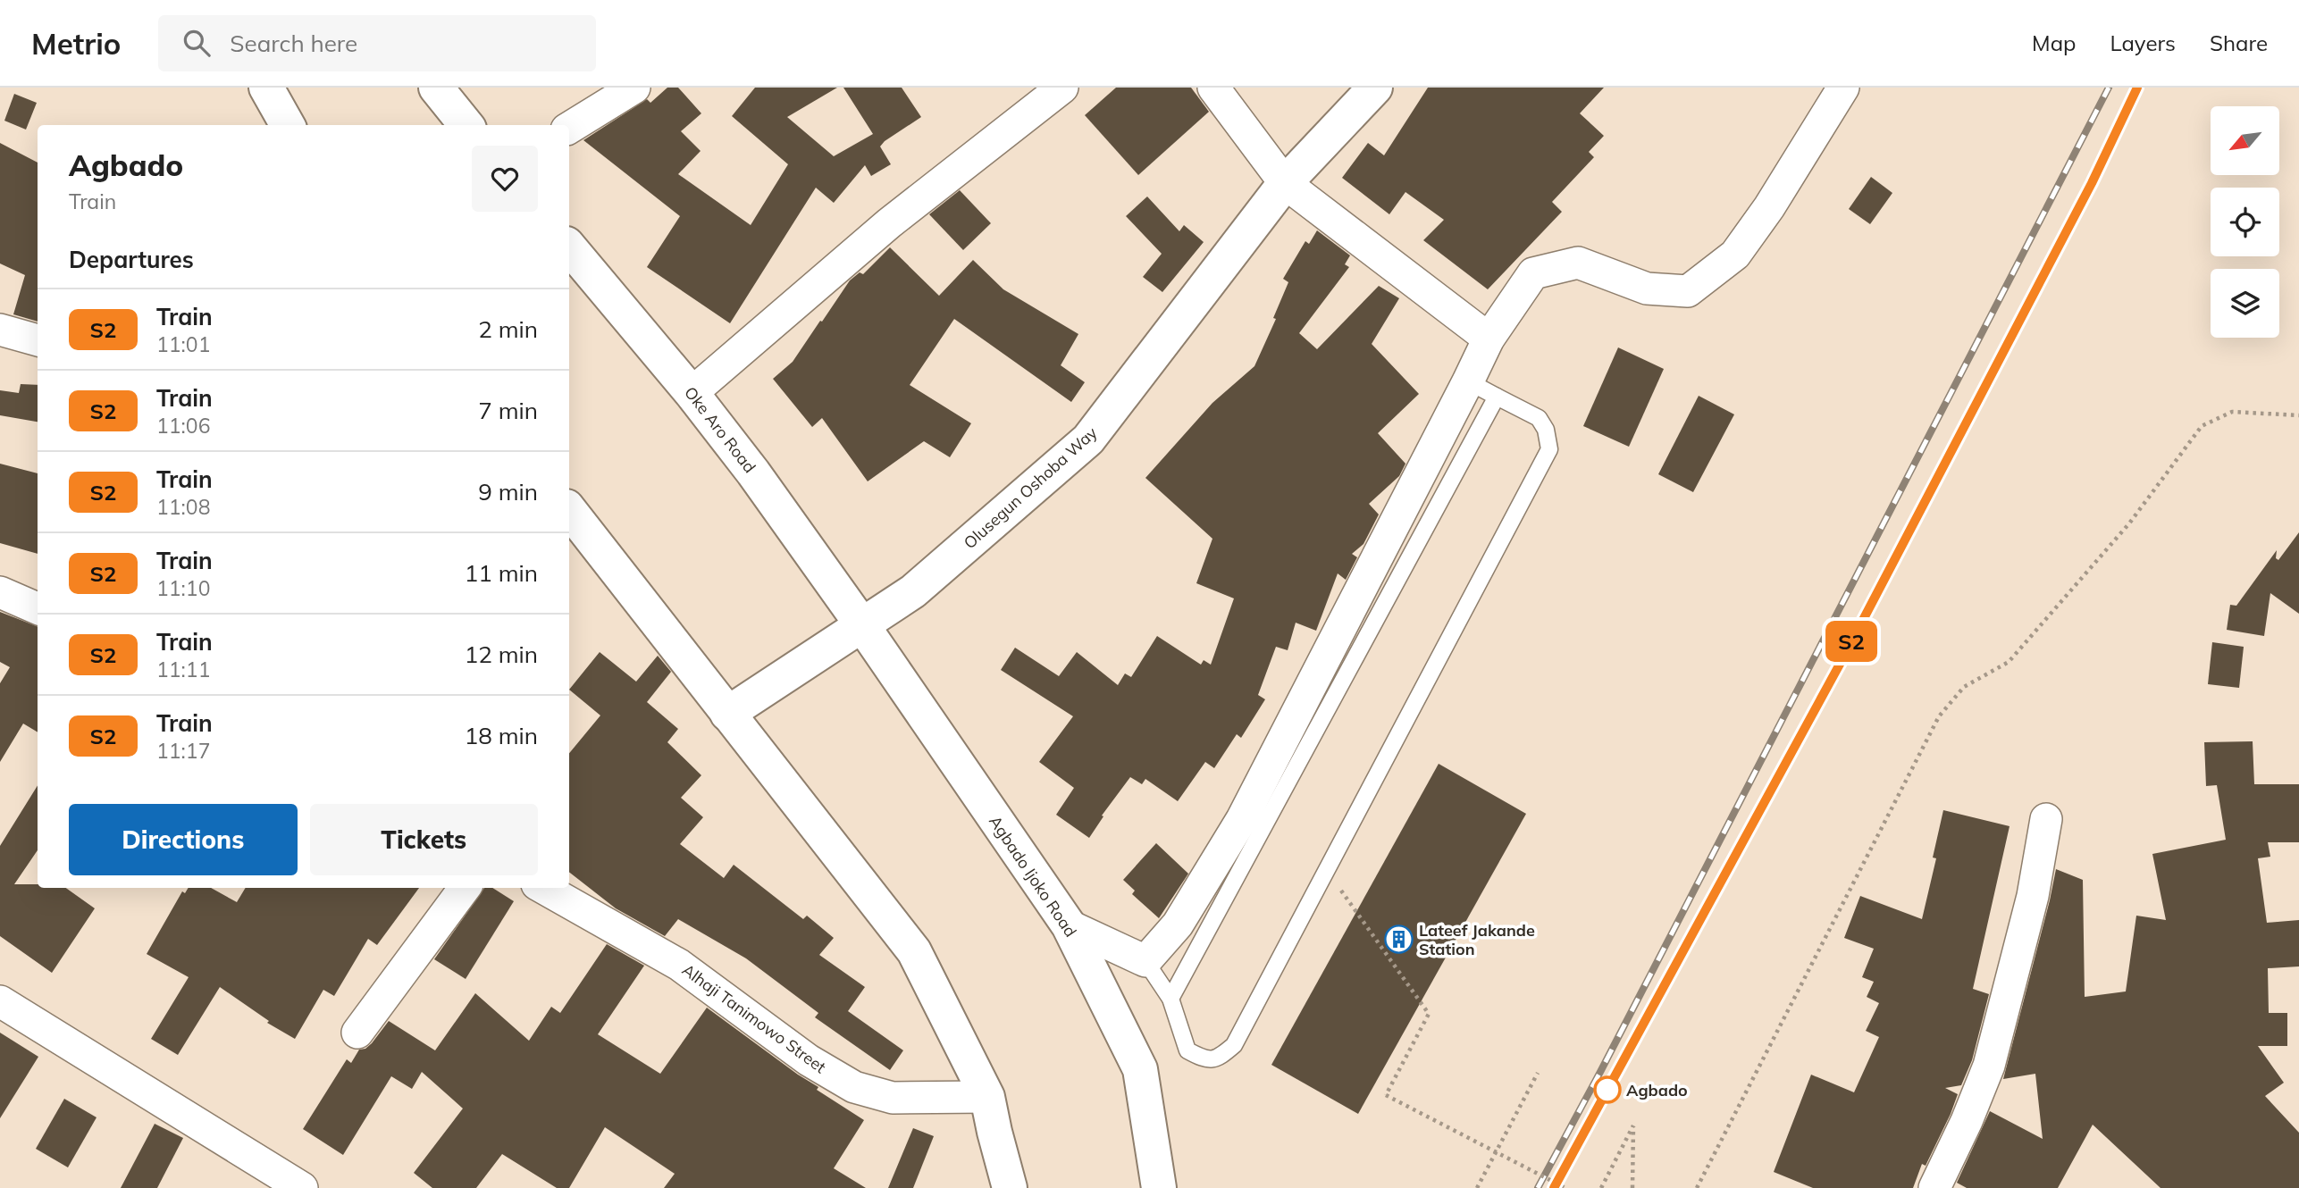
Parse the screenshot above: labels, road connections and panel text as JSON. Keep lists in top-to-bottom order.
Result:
{
  "streets": {
    "main road": ["Oke Aro Road", "Olusegun Oshoba Way", "Agbado Ijoko Road"],
    "street": ["Alhaji Tanimowo Street"]
  },
  "crossings": [
    ["Oke Aro Road", "Olusegun Oshoba Way"],
    ["Oke Aro Road", "Agbado Ijoko Road"],
    ["Olusegun Oshoba Way", "Agbado Ijoko Road"]
  ],
  "places": {
    "building": ["Lateef Jakande Station"],
    "other": ["Agbado"]
  },
  "north": "bottom left",
  "page": {
    "header": "Metrio",
    "search": "Search here",
    "nav": ["Map", "Layers", "Share"],
    "on_map": "S2",
    "heading": [
      ["Agbado", "Train"],
      "Departures"
    ],
    "list": [
      {
        "mark": "S2",
        "name": "Train",
        "note": "11:01",
        "value": "2 min"
      },
      {
        "mark": "S2",
        "name": "Train",
        "note": "11:06",
        "value": "7 min"
      },
      {
        "mark": "S2",
        "name": "Train",
        "note": "11:08",
        "value": "9 min"
      },
      {
        "mark": "S2",
        "name": "Train",
        "note": "11:10",
        "value": "11 min"
      },
      {
        "mark": "S2",
        "name": "Train",
        "note": "11:11",
        "value": "12 min"
      },
      {
        "mark": "S2",
        "name": "Train",
        "note": "11:17",
        "value": "18 min"
      }
    ],
    "buttons": ["Directions", "Tickets"]
  }
}
